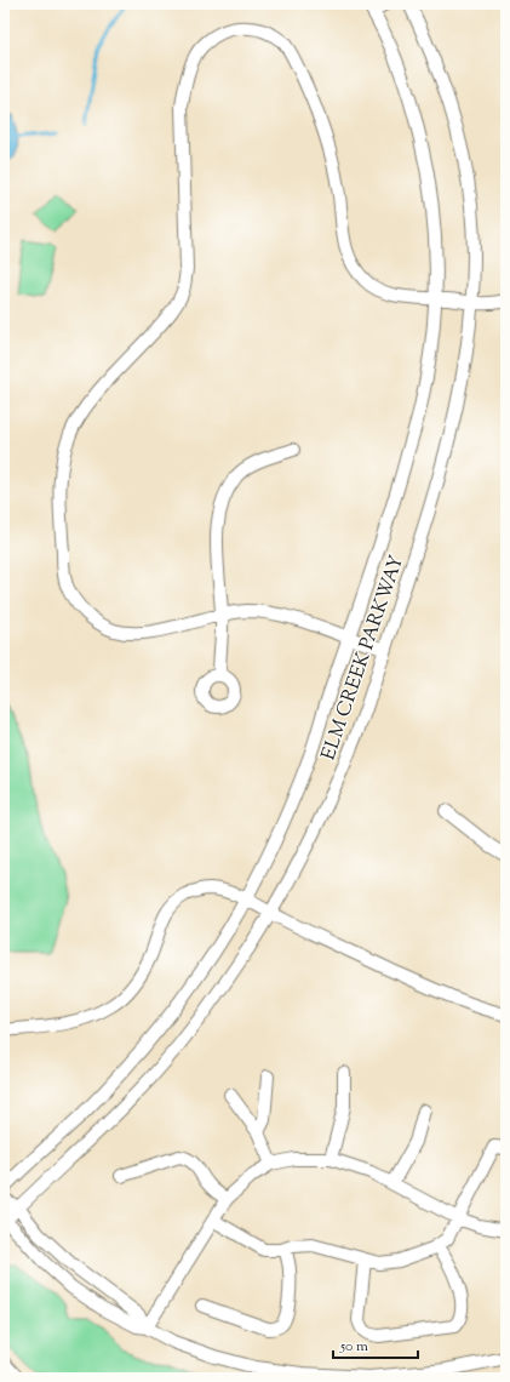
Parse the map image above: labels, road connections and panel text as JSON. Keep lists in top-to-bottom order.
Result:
{
  "streets": {
    "street": ["ELM CREEK PARKWAY"]
  },
  "scale_bar": "50 m"
}
